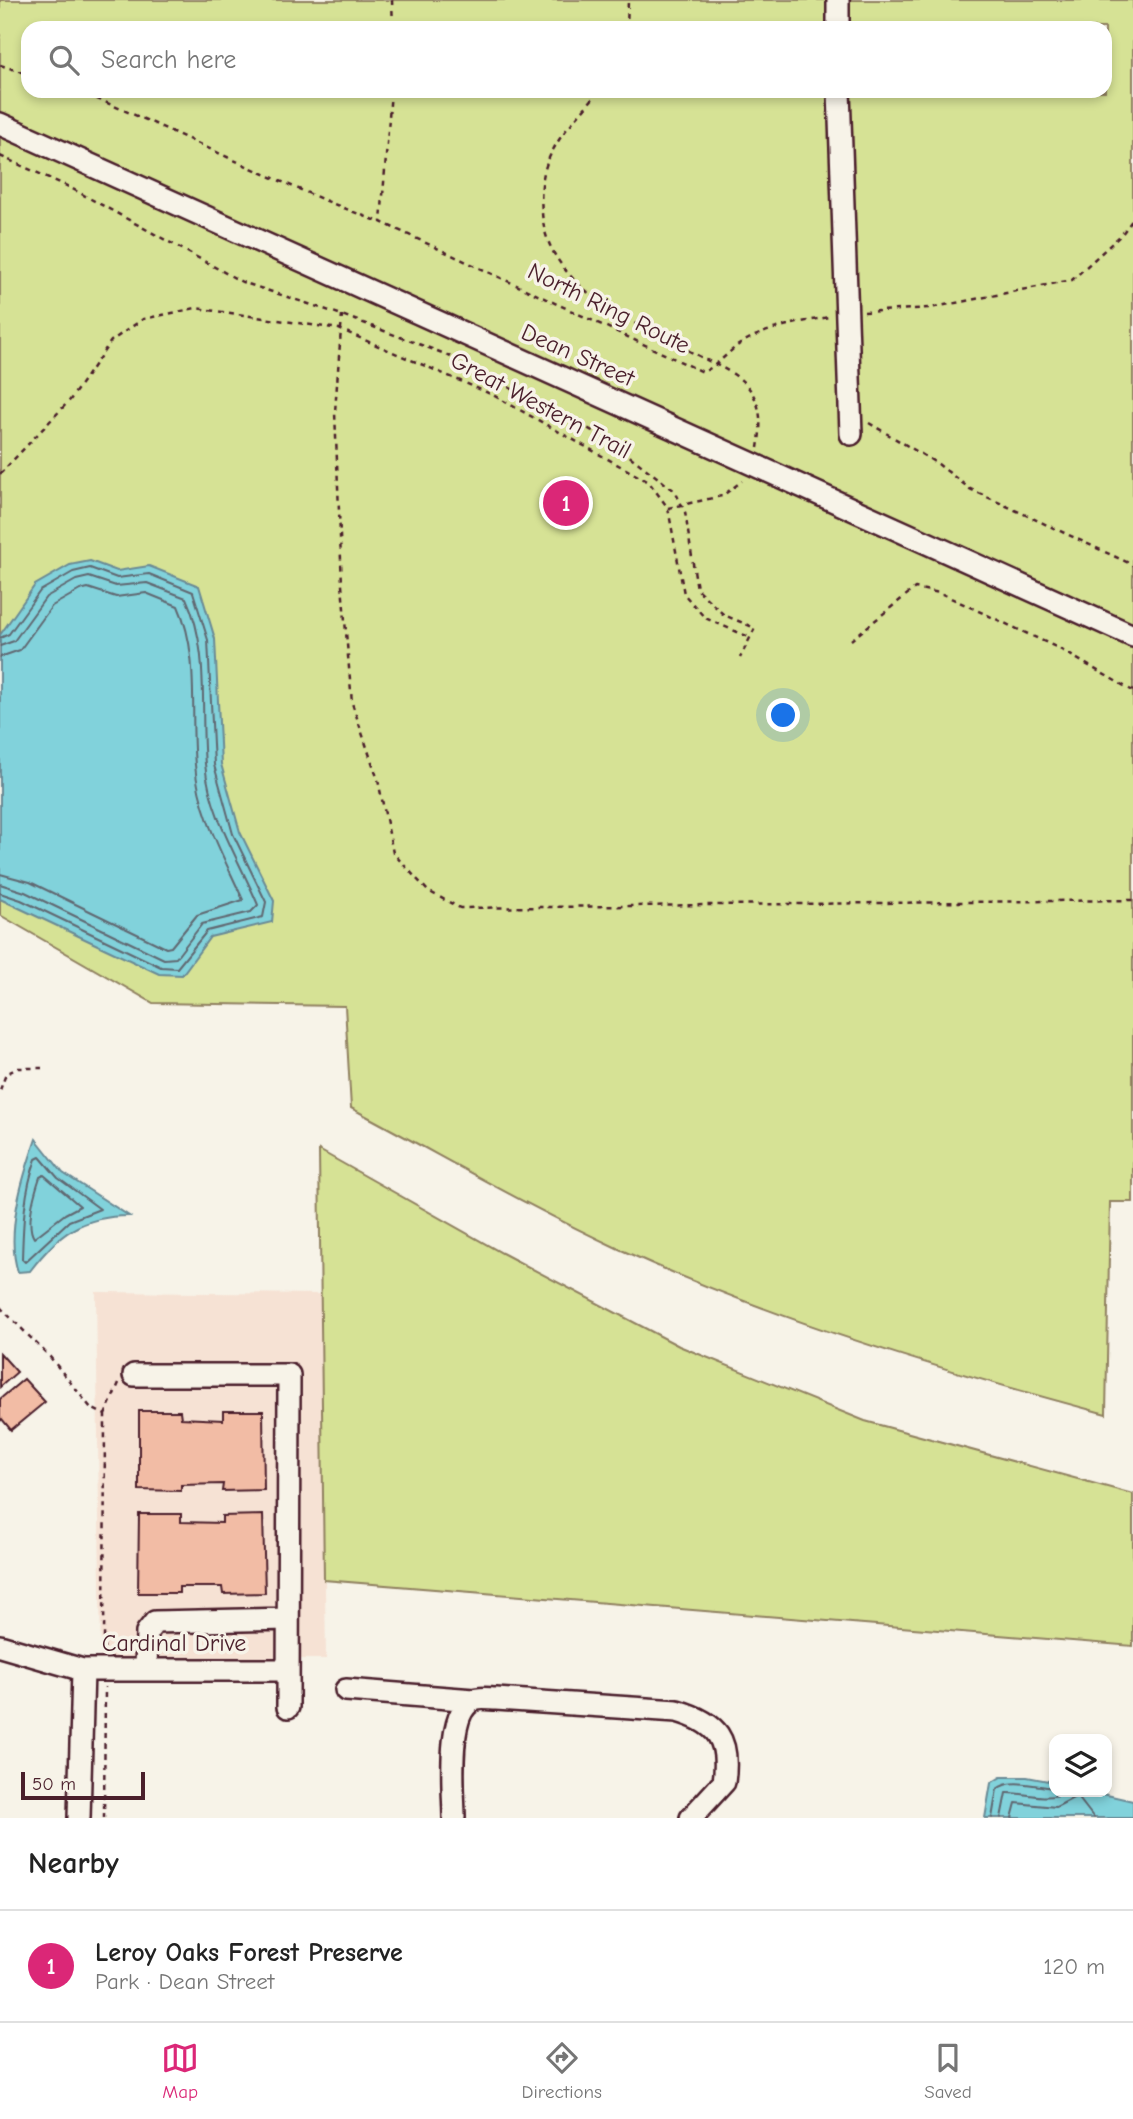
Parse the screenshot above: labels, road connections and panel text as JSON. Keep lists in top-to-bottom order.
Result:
{
  "streets": {
    "street": ["Dean Street", "Cardinal Drive"],
    "path": ["North Ring Route", "Great Western Trail"]
  },
  "scale_bar": "50 m",
  "page": {
    "search": "Search here",
    "pins": "1",
    "scale": "50 m",
    "heading": "Nearby",
    "list": [
      {
        "mark": "1",
        "name": "Leroy Oaks Forest Preserve",
        "note": "Park · Dean Street",
        "value": "120 m"
      }
    ],
    "nav": ["Map", "Directions", "Saved"]
  }
}
